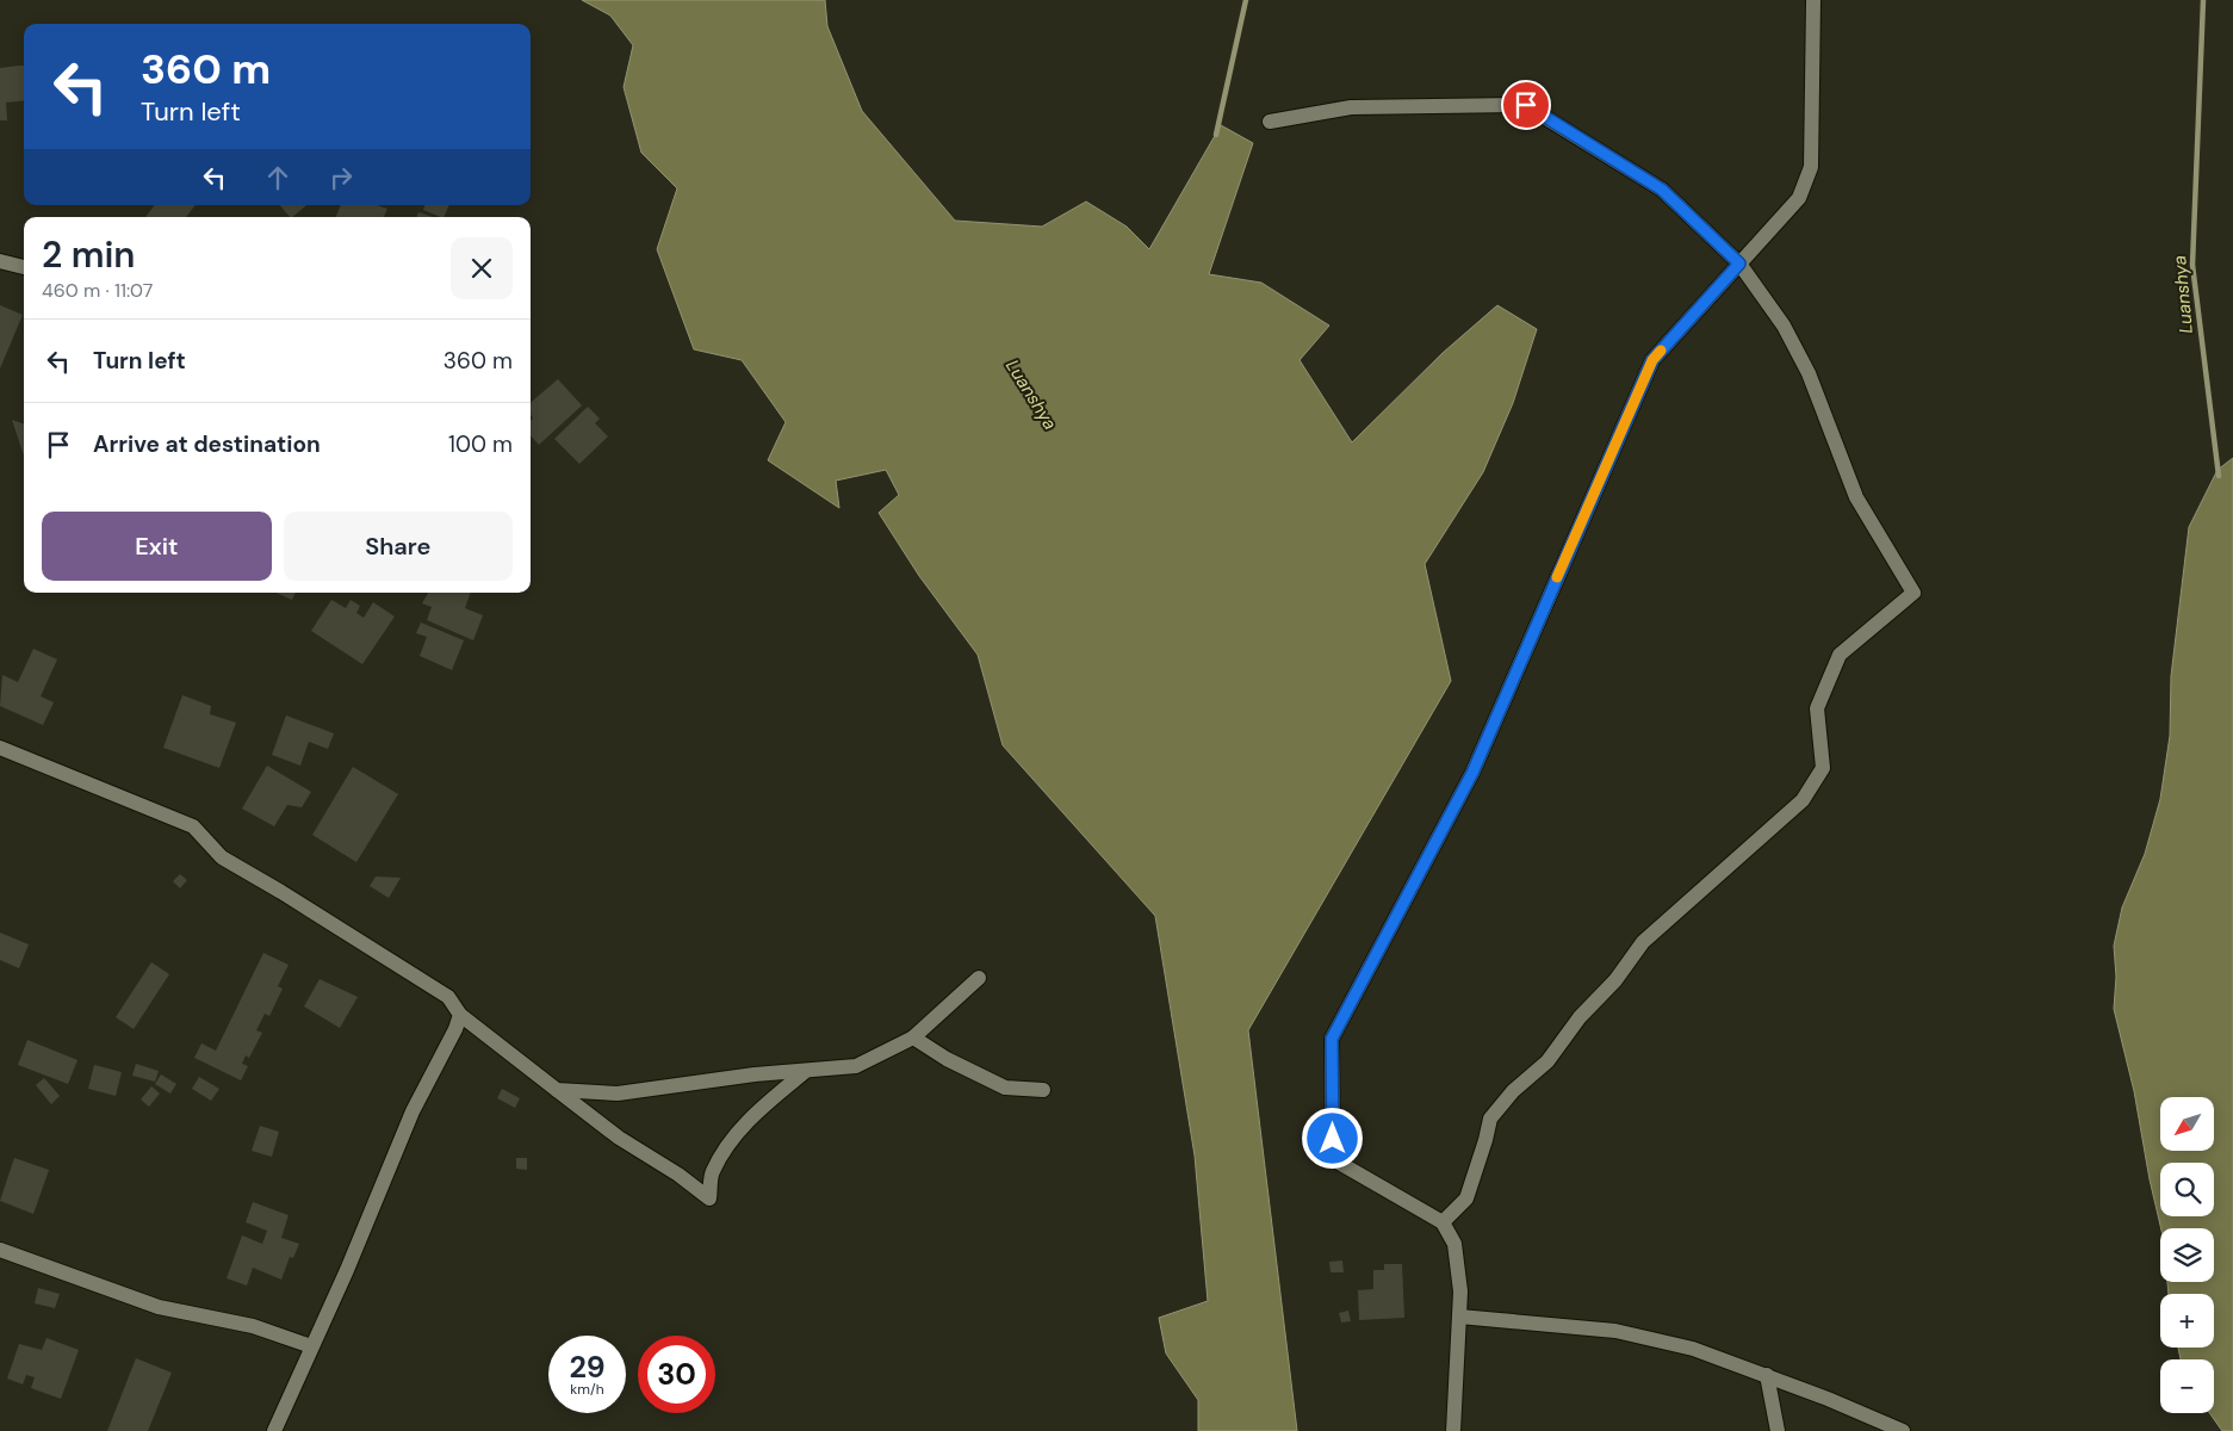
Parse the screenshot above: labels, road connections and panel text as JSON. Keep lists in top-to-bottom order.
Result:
{
  "water": ["Luanshya"],
  "north": "bottom left",
  "page": {
    "turn": ["360 m", "Turn left"],
    "heading": ["2 min", "460 m · 11:07"],
    "list": [
      {
        "name": "Turn left",
        "value": "360 m"
      },
      {
        "name": "Arrive at destination",
        "value": "100 m"
      }
    ],
    "buttons": ["Exit", "Share"],
    "map_buttons": ["+", "−"],
    "speed": "29 km/h",
    "limit": "30"
  }
}
